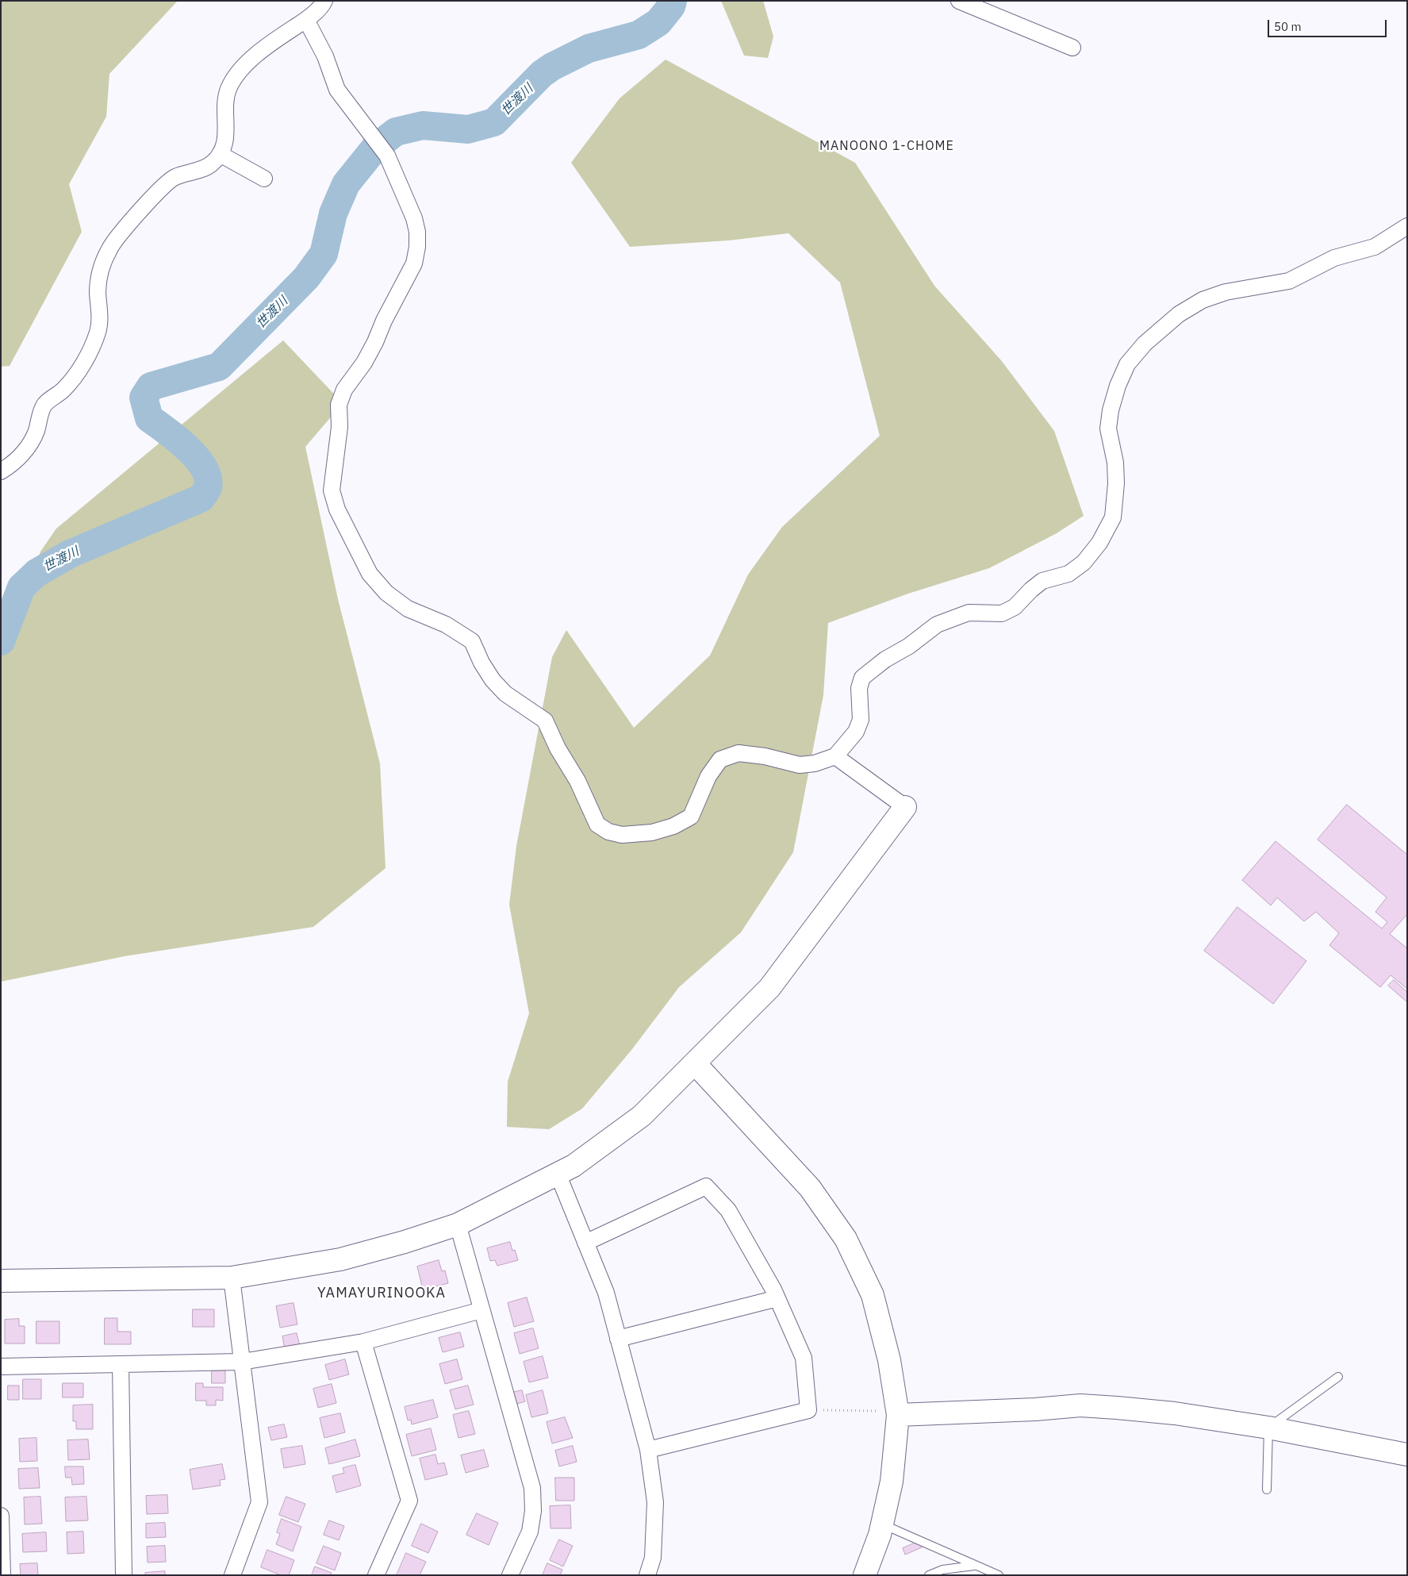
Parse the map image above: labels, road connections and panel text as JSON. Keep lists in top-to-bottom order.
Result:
{
  "districts": ["MANOONO 1-CHOME", "YAMAYURINOOKA"],
  "water": ["世渡川"],
  "scale_bar": "50 m"
}
